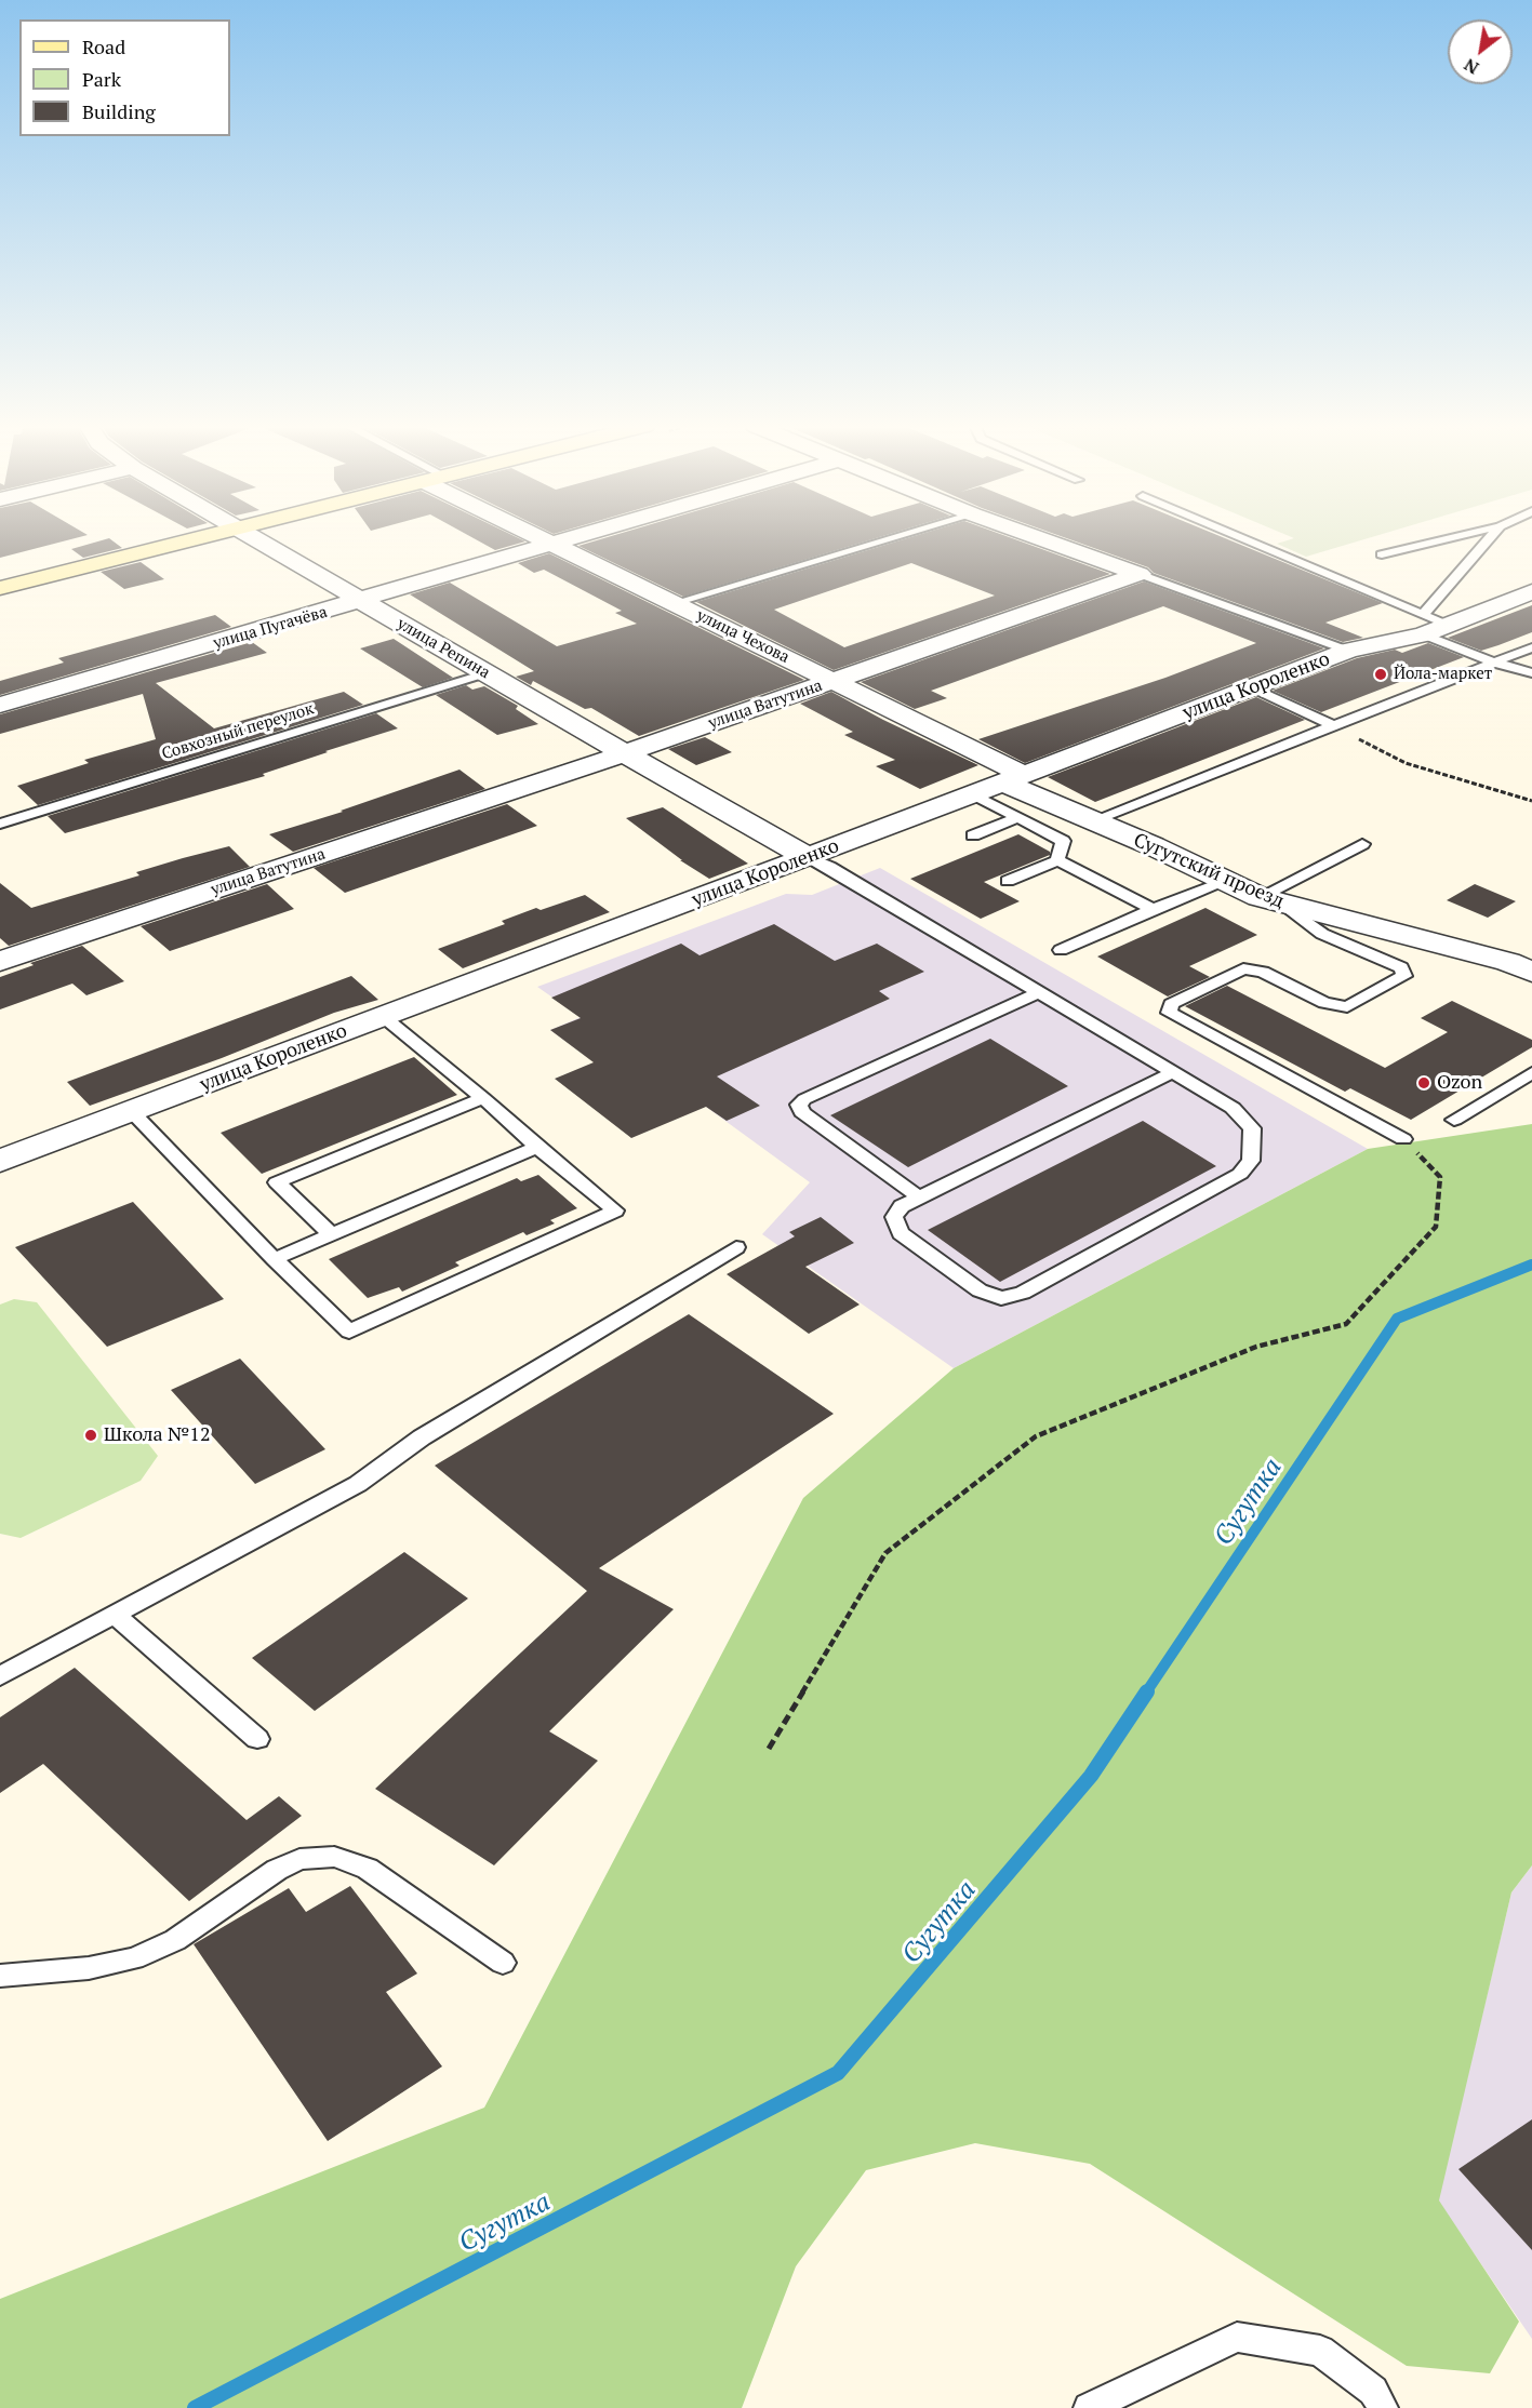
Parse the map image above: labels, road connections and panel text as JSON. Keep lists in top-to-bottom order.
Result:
{
  "streets": {
    "street": [
      "улица Пугачёва",
      "улица Чехова",
      "улица Репина",
      "улица Короленко",
      "улица Ватутина",
      "Сугутский проезд"
    ],
    "lane": ["Совхозный переулок"]
  },
  "crossings": [
    ["улица Пугачёва", "улица Чехова"],
    ["улица Пугачёва", "улица Репина"],
    ["улица Чехова", "улица Короленко"],
    ["улица Чехова", "улица Ватутина"],
    ["улица Чехова", "Сугутский проезд"],
    ["улица Репина", "улица Короленко"],
    ["улица Репина", "улица Ватутина"],
    ["улица Репина", "Совхозный переулок"],
    ["улица Короленко", "Сугутский проезд"]
  ],
  "water": ["Сугутка"],
  "places": ["Йола-маркет", "Ozon", "Школа №12"],
  "legend": ["Road", "Park", "Building"],
  "north": "bottom left"
}
